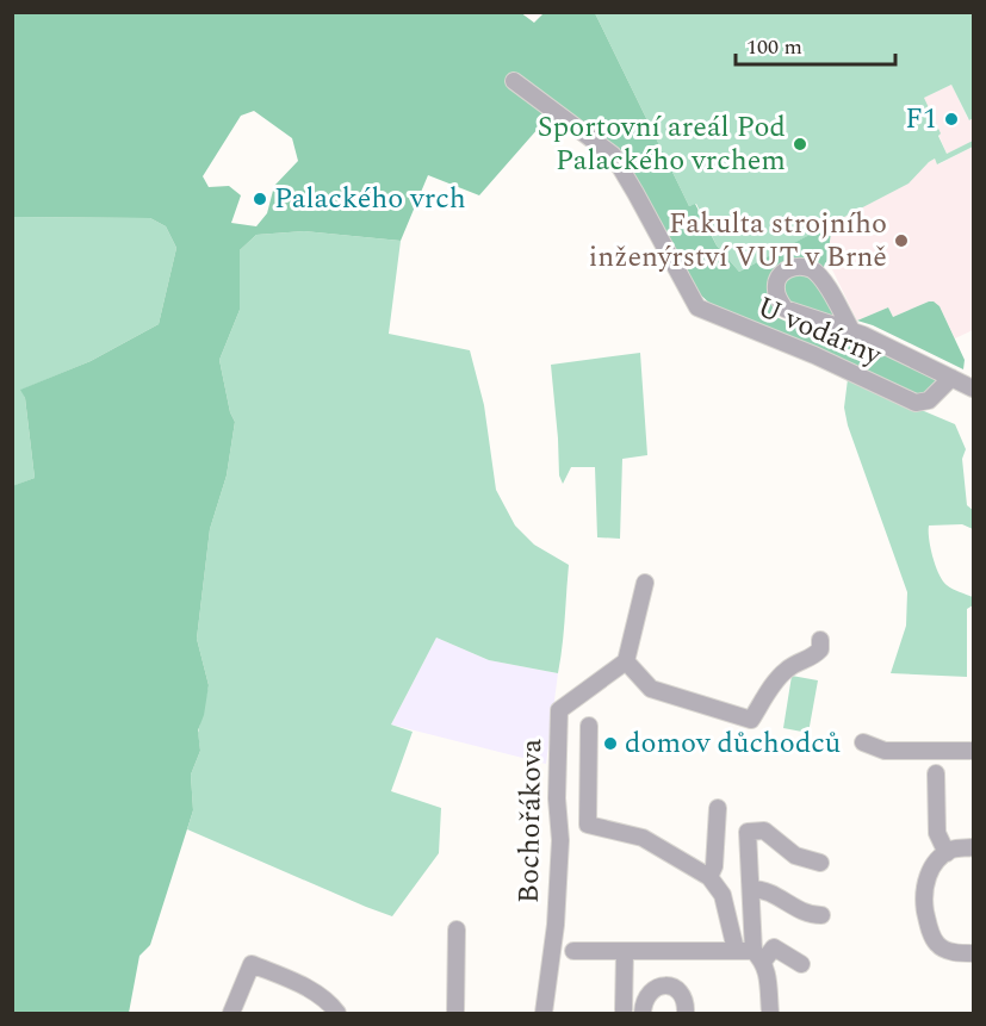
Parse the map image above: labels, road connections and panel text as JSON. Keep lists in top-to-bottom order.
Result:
{
  "streets": {
    "street": ["U vodárny", "Bochořákova"]
  },
  "places": [
    "F1",
    "Sportovní areál Pod Palackého vrchem",
    "Palackého vrch",
    "Fakulta strojního inženýrství VUT v Brně",
    "domov důchodců"
  ],
  "scale_bar": "100 m"
}
